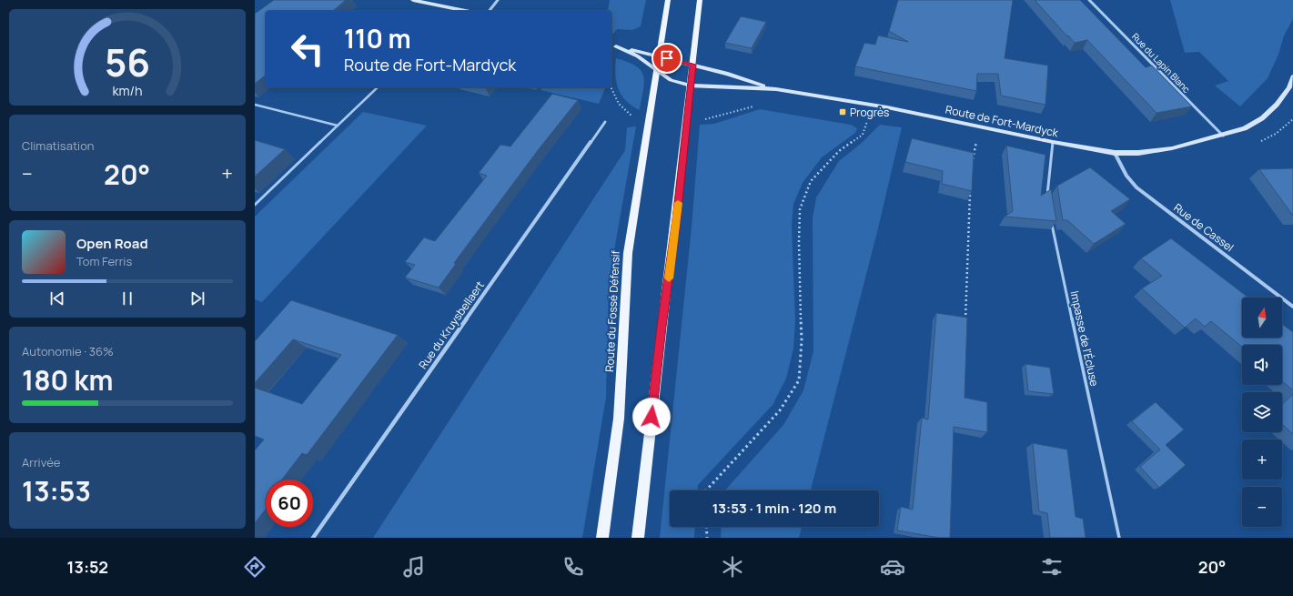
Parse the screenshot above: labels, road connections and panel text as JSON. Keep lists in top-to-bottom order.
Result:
{
  "streets": {
    "main road": ["Route du Fossé Défensif"],
    "street": [
      "Rue du Lapin Blanc",
      "Route de Fort-Mardyck",
      "Rue de Cassel",
      "Rue du Kruysbellaert"
    ],
    "lane": ["Impasse de l'Écluse"]
  },
  "crossings": [
    ["Rue du Lapin Blanc", "Route de Fort-Mardyck"],
    ["Route de Fort-Mardyck", "Rue de Cassel"],
    ["Route de Fort-Mardyck", "Route du Fossé Défensif"]
  ],
  "places": {
    "transit": ["Progrès"]
  },
  "north": "top",
  "page": {
    "turn": ["110 m", "Route de Fort-Mardyck"],
    "tile": [
      "Climatisation",
      ["Autonomie · 36%", "180 km"],
      ["Arrivée", "13:53"]
    ],
    "heat": ["−", "20°", "+"],
    "song": ["Open Road", "Tom Ferris"],
    "map_buttons": ["+", "−"],
    "limit": "60",
    "trip": "13:53 · 1 min · 120 m",
    "tabs": ["13:52", "20°"],
    "gauge": ["56", "km/h"]
  }
}
